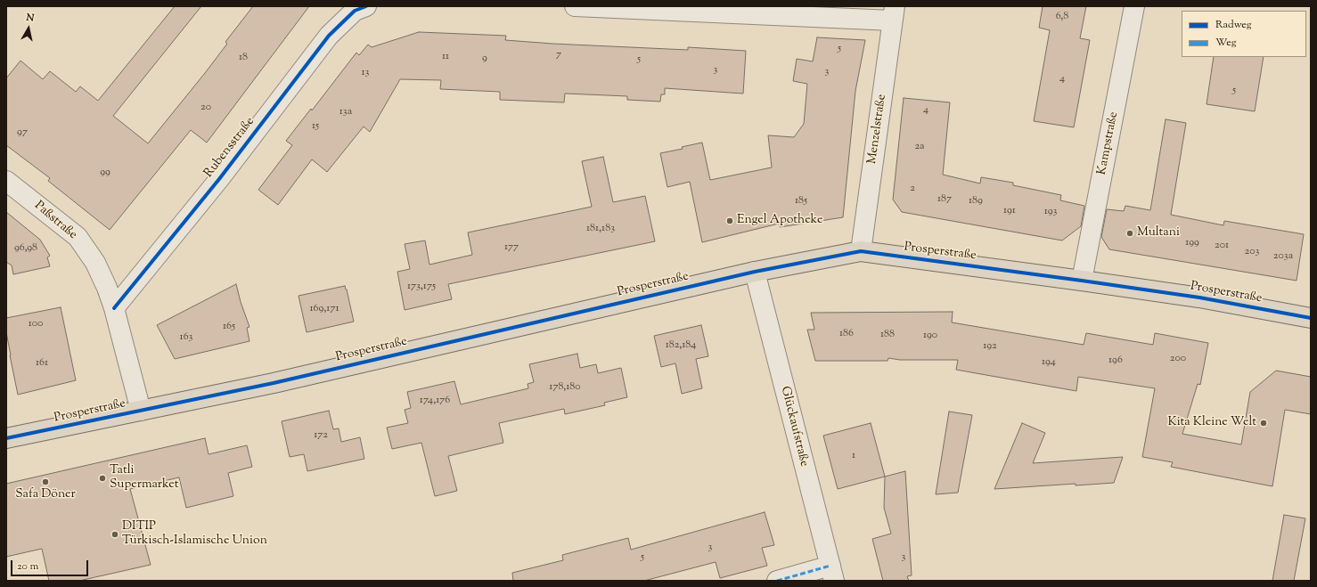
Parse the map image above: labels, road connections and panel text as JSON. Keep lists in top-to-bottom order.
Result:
{
  "streets": {
    "main road": ["Prosperstraße"],
    "street": [
      "Menzelstraße",
      "Kampstraße",
      "Rubensstraße",
      "Paßstraße",
      "Glückaufstraße"
    ]
  },
  "crossings": [
    ["Menzelstraße", "Prosperstraße"],
    ["Kampstraße", "Prosperstraße"],
    ["Rubensstraße", "Paßstraße"],
    ["Paßstraße", "Prosperstraße"],
    ["Prosperstraße", "Glückaufstraße"]
  ],
  "places": [
    "Engel Apotheke",
    "Multani",
    "Kita Kleine Welt",
    "Tatli Supermarket",
    "Safa Döner",
    "DITIP Türkisch-Islamische Union"
  ],
  "house_numbers": [
    "6,8",
    "5",
    "7",
    "11",
    "18",
    "9",
    "5",
    "3",
    "3",
    "13",
    "4",
    "5",
    "20",
    "4",
    "13a",
    "15",
    "97",
    "2a",
    "99",
    "2",
    "187",
    "185",
    "189",
    "191",
    "193",
    "181,183",
    "199",
    "201",
    "177",
    "96,98",
    "203",
    "203a",
    "173,175",
    "169,171",
    "100",
    "165",
    "186",
    "188",
    "190",
    "163",
    "182,184",
    "192",
    "200",
    "196",
    "194",
    "161",
    "178,180",
    "174,176",
    "172",
    "1",
    "3",
    "5",
    "3"
  ],
  "legend": ["Radweg", "Weg"],
  "scale_bar": "20 m",
  "north": "top"
}
